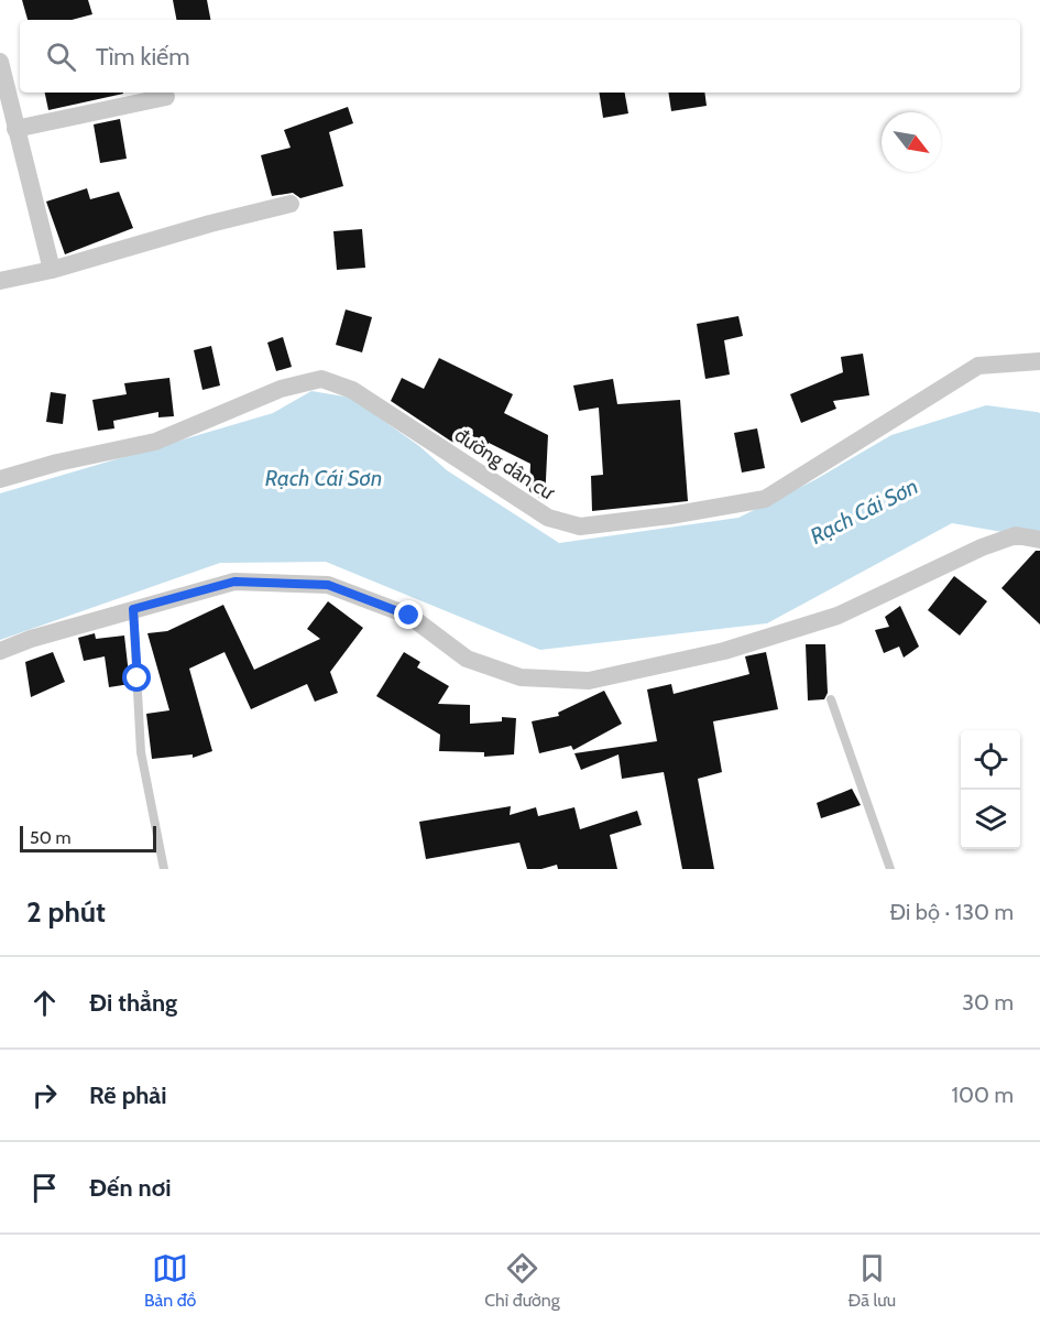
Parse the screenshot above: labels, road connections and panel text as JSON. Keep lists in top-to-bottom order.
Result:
{
  "streets": {
    "street": ["đường dân cư"]
  },
  "water": ["Rạch Cái Sơn"],
  "scale_bar": "50 m",
  "north": "bottom right",
  "page": {
    "search": "Tìm kiếm",
    "scale": "50 m",
    "heading": ["2 phút", "Đi bộ · 130 m"],
    "list": [
      ["Đi thẳng", "30 m"],
      ["Rẽ phải", "100 m"],
      "Đến nơi"
    ],
    "nav": ["Bản đồ", "Chỉ đường", "Đã lưu"]
  }
}
